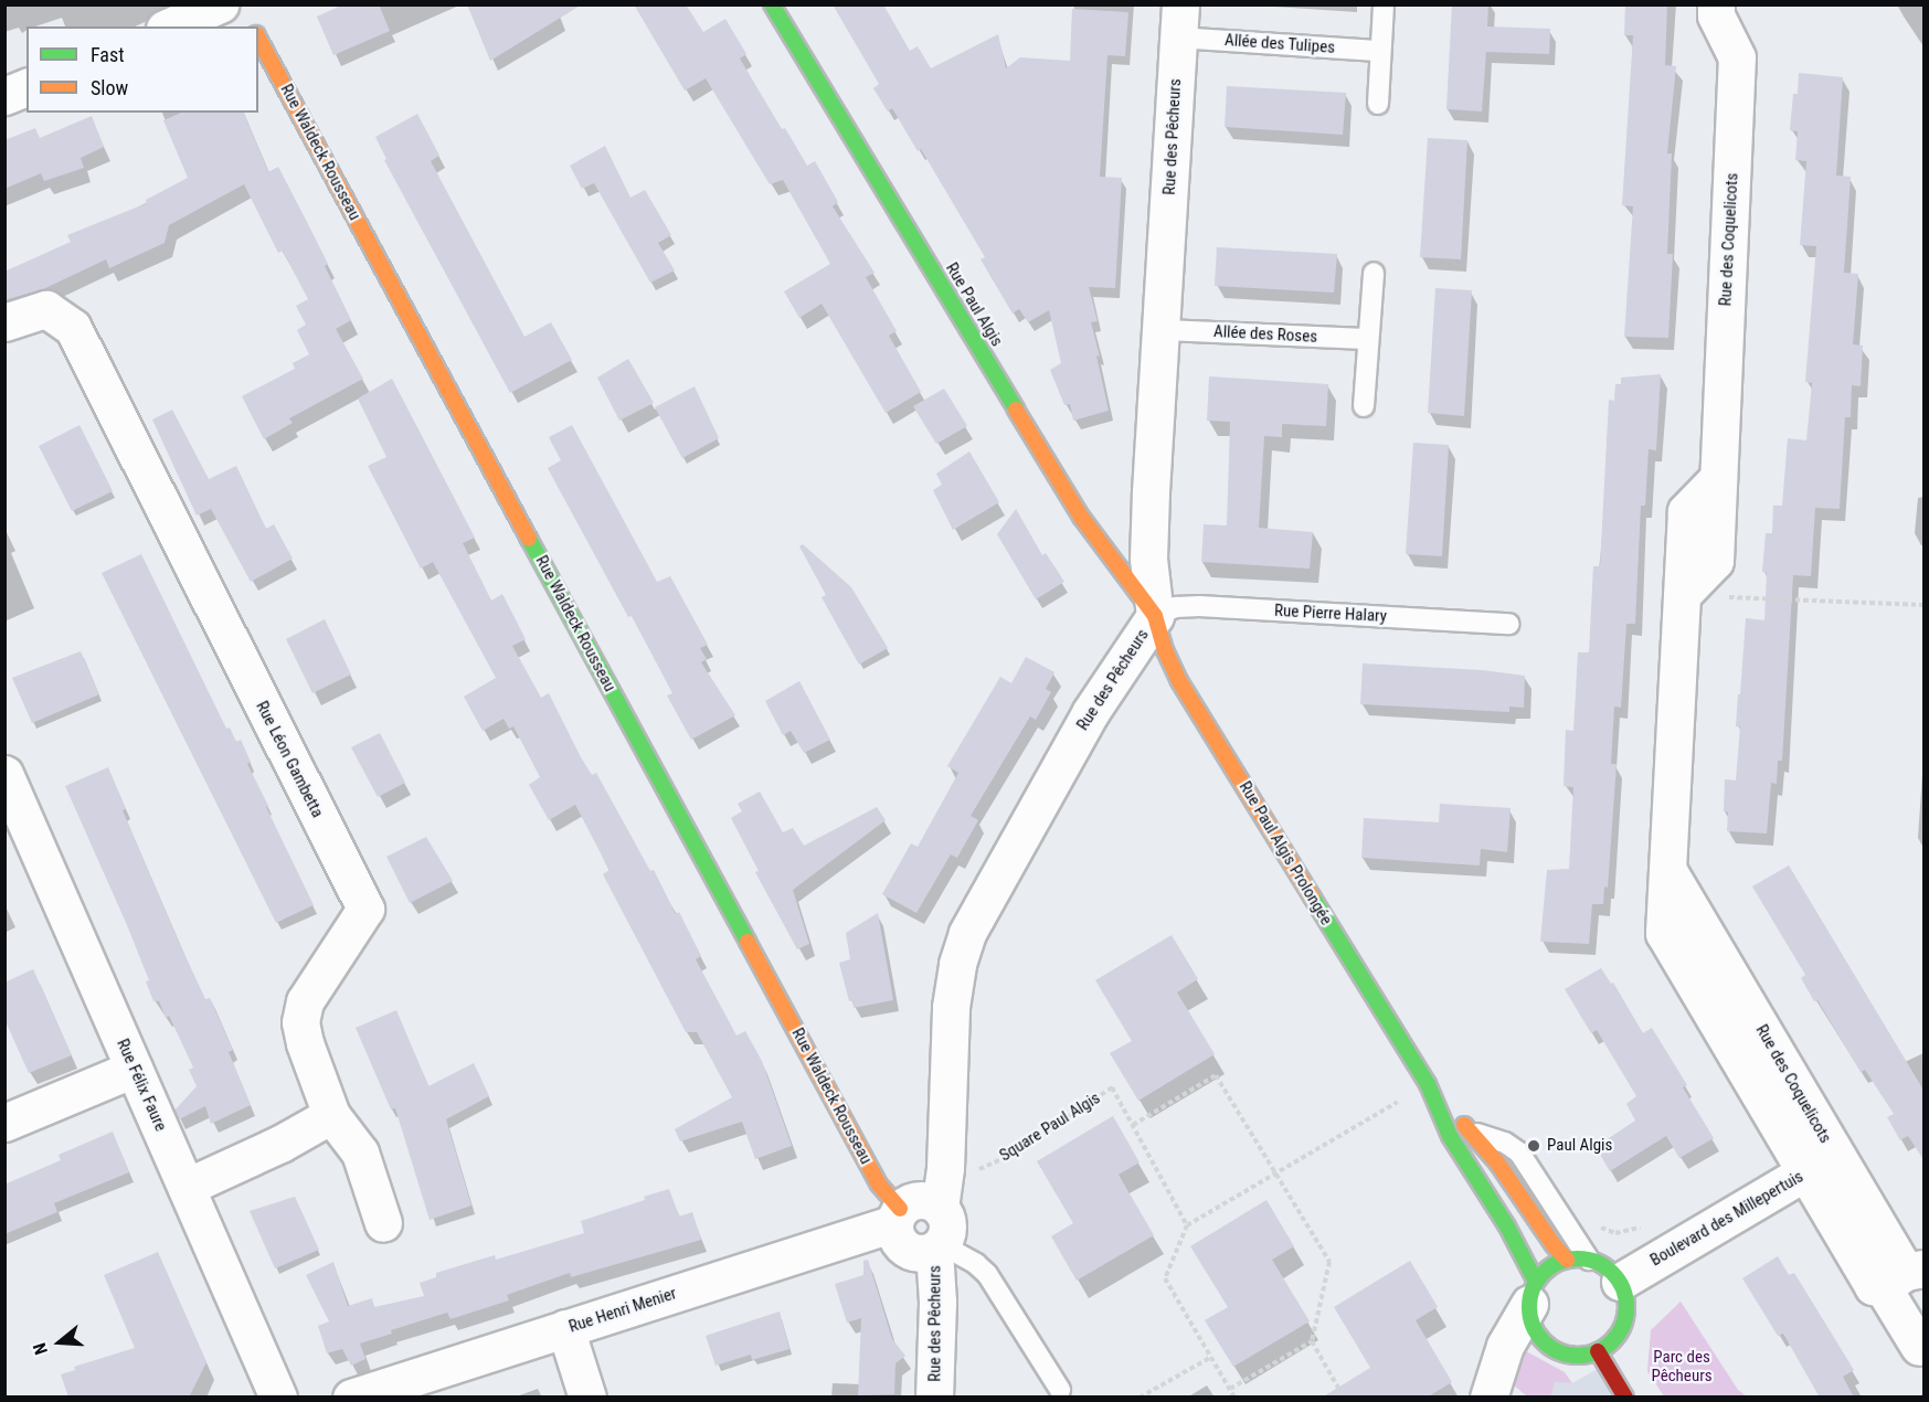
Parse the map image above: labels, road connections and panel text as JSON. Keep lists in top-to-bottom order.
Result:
{
  "streets": {
    "street": [
      "Rue des Pêcheurs",
      "Rue Waldeck Rousseau",
      "Rue des Coquelicots",
      "Rue Paul Algis",
      "Rue Léon Gambetta",
      "Rue Paul Algis Prolongée",
      "Rue Félix Faure",
      "Boulevard des Millepertuis",
      "Rue Henri Menier"
    ],
    "lane": ["Allée des Tulipes", "Allée des Roses", "Rue Pierre Halary"],
    "path": ["Square Paul Algis"]
  },
  "crossings": [
    ["Allée des Tulipes", "Rue des Pêcheurs"],
    ["Rue des Pêcheurs", "Rue Waldeck Rousseau"],
    ["Rue des Pêcheurs", "Rue Paul Algis"],
    ["Rue des Pêcheurs", "Allée des Roses"],
    ["Rue des Pêcheurs", "Rue Pierre Halary"],
    ["Rue des Pêcheurs", "Rue Paul Algis Prolongée"],
    ["Rue des Pêcheurs", "Square Paul Algis"],
    ["Rue des Pêcheurs", "Rue Henri Menier"],
    ["Rue Waldeck Rousseau", "Rue Henri Menier"],
    ["Rue des Coquelicots", "Boulevard des Millepertuis"],
    ["Rue Paul Algis", "Rue Pierre Halary"],
    ["Rue Paul Algis", "Rue Paul Algis Prolongée"],
    ["Rue Pierre Halary", "Rue Paul Algis Prolongée"],
    ["Rue Paul Algis Prolongée", "Boulevard des Millepertuis"]
  ],
  "parks": ["Parc des Pêcheurs"],
  "places": ["Paul Algis"],
  "legend": ["Fast", "Slow"],
  "north": "left"
}
